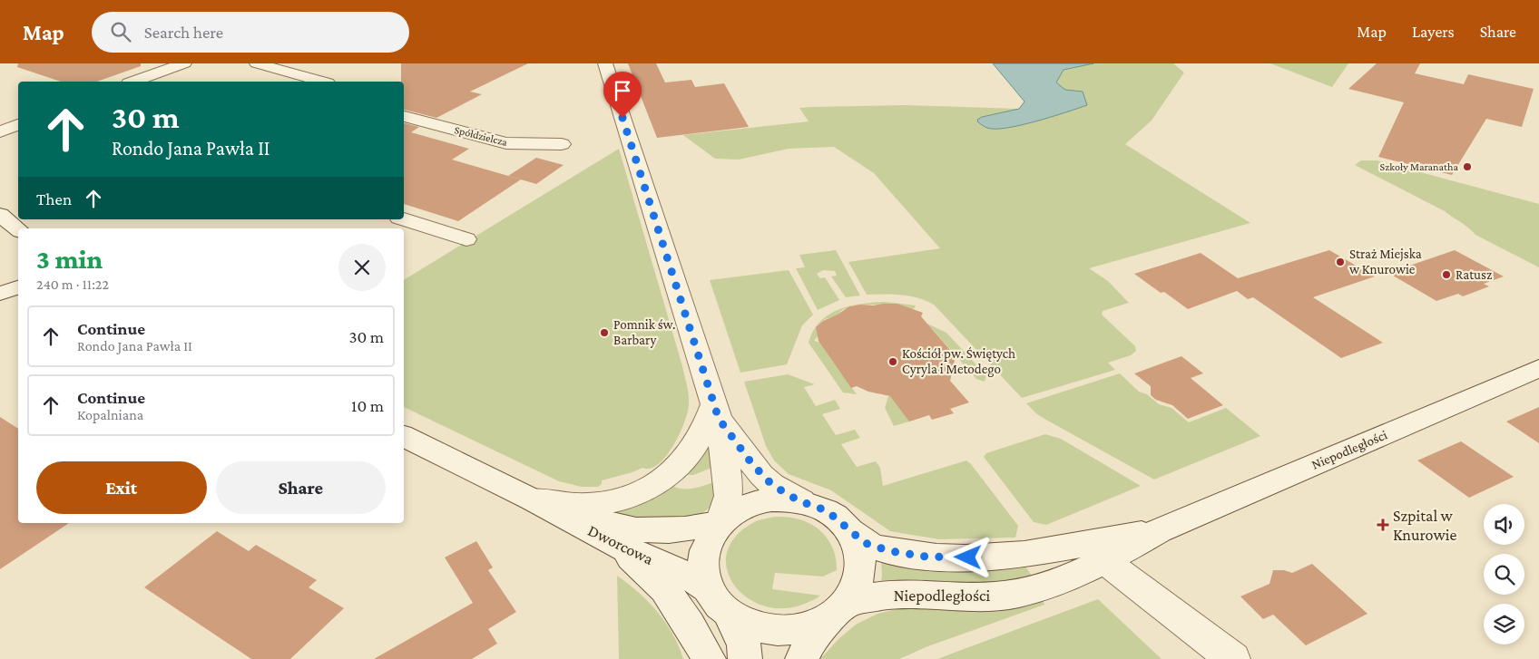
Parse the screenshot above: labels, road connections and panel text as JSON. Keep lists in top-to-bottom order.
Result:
{
  "streets": {
    "street": ["Spółdzielcza", "Niepodległości", "Dworcowa"]
  },
  "crossings": [
    ["Niepodległości", "Dworcowa"]
  ],
  "places": {
    "other": [
      "Szkoły Maranatha",
      "Straż Miejska w Knurowie",
      "Ratusz",
      "Pomnik św. Barbary",
      "Kościół pw. Świętych Cyryla i Metodego"
    ],
    "health": ["Szpital w Knurowie"]
  },
  "page": {
    "header": "Map",
    "search": "Search here",
    "nav": ["Map", "Layers", "Share"],
    "turn": ["30 m", "Rondo Jana Pawła II"],
    "then": "Then",
    "heading": ["3 min", "240 m · 11:22"],
    "list": [
      {
        "name": "Continue",
        "note": "Rondo Jana Pawła II",
        "value": "30 m"
      },
      {
        "name": "Continue",
        "note": "Kopalniana",
        "value": "10 m"
      }
    ],
    "buttons": ["Exit", "Share"]
  }
}
